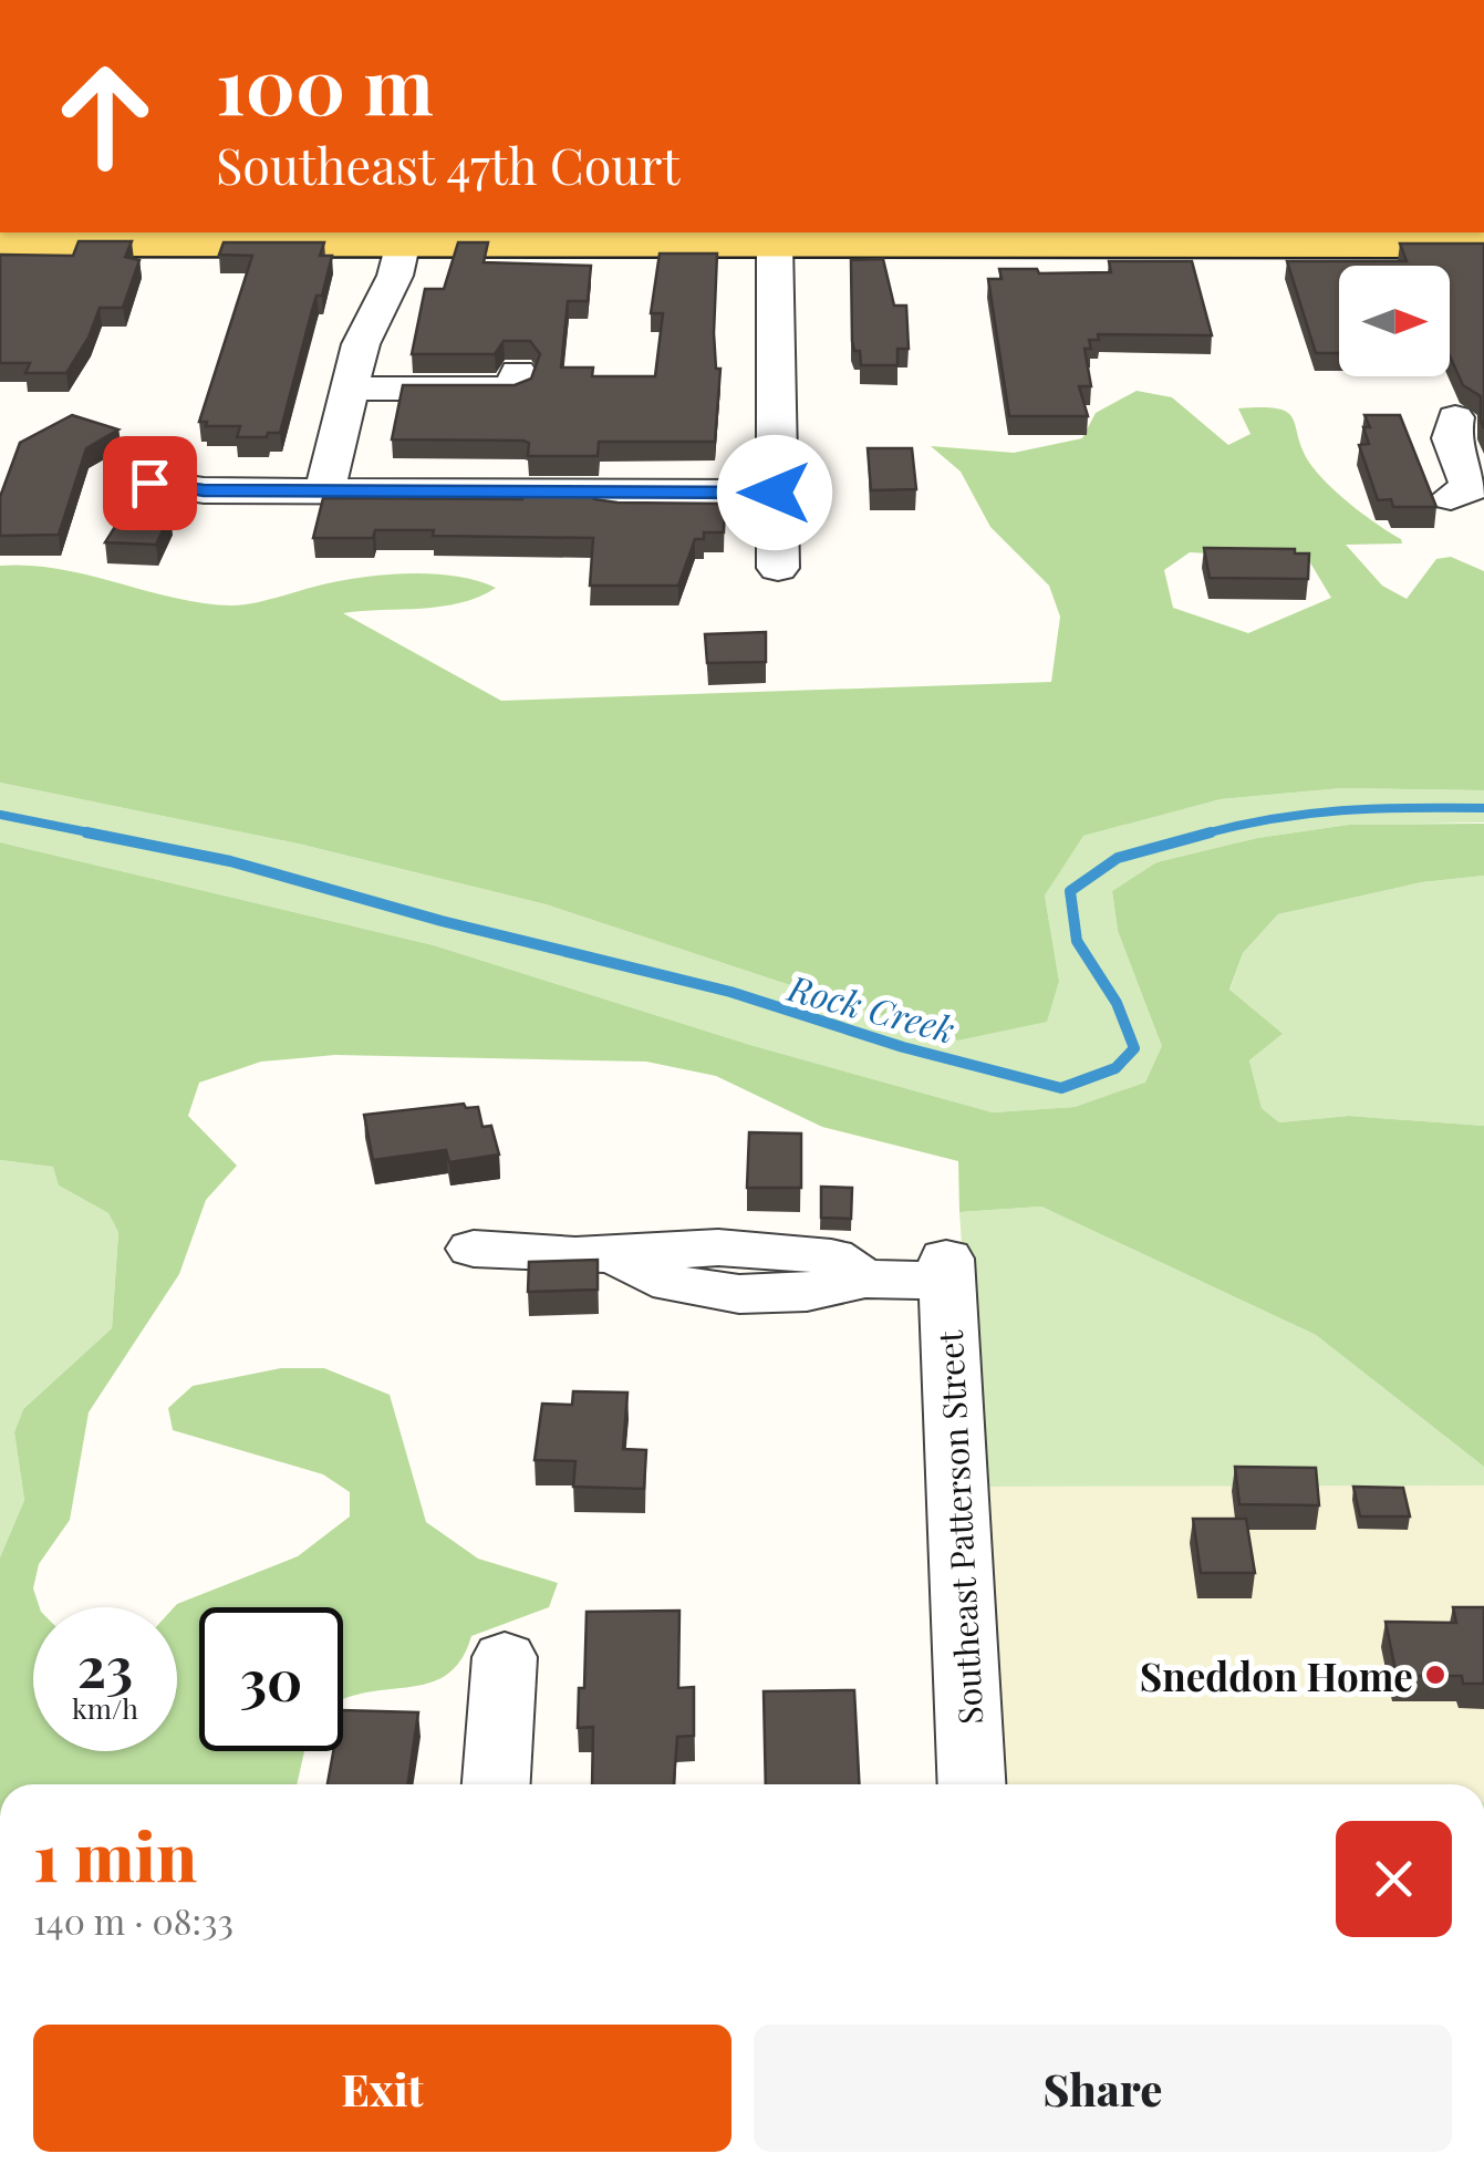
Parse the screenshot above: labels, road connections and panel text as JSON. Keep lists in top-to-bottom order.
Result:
{
  "streets": {
    "street": ["Southeast Patterson Street"]
  },
  "water": ["Rock Creek"],
  "places": ["Sneddon Home"],
  "north": "right",
  "page": {
    "turn": ["100 m", "Southeast 47th Court"],
    "speed": "23 km/h",
    "limit": "30",
    "heading": ["1 min", "140 m · 08:33"],
    "buttons": ["Exit", "Share"]
  }
}
